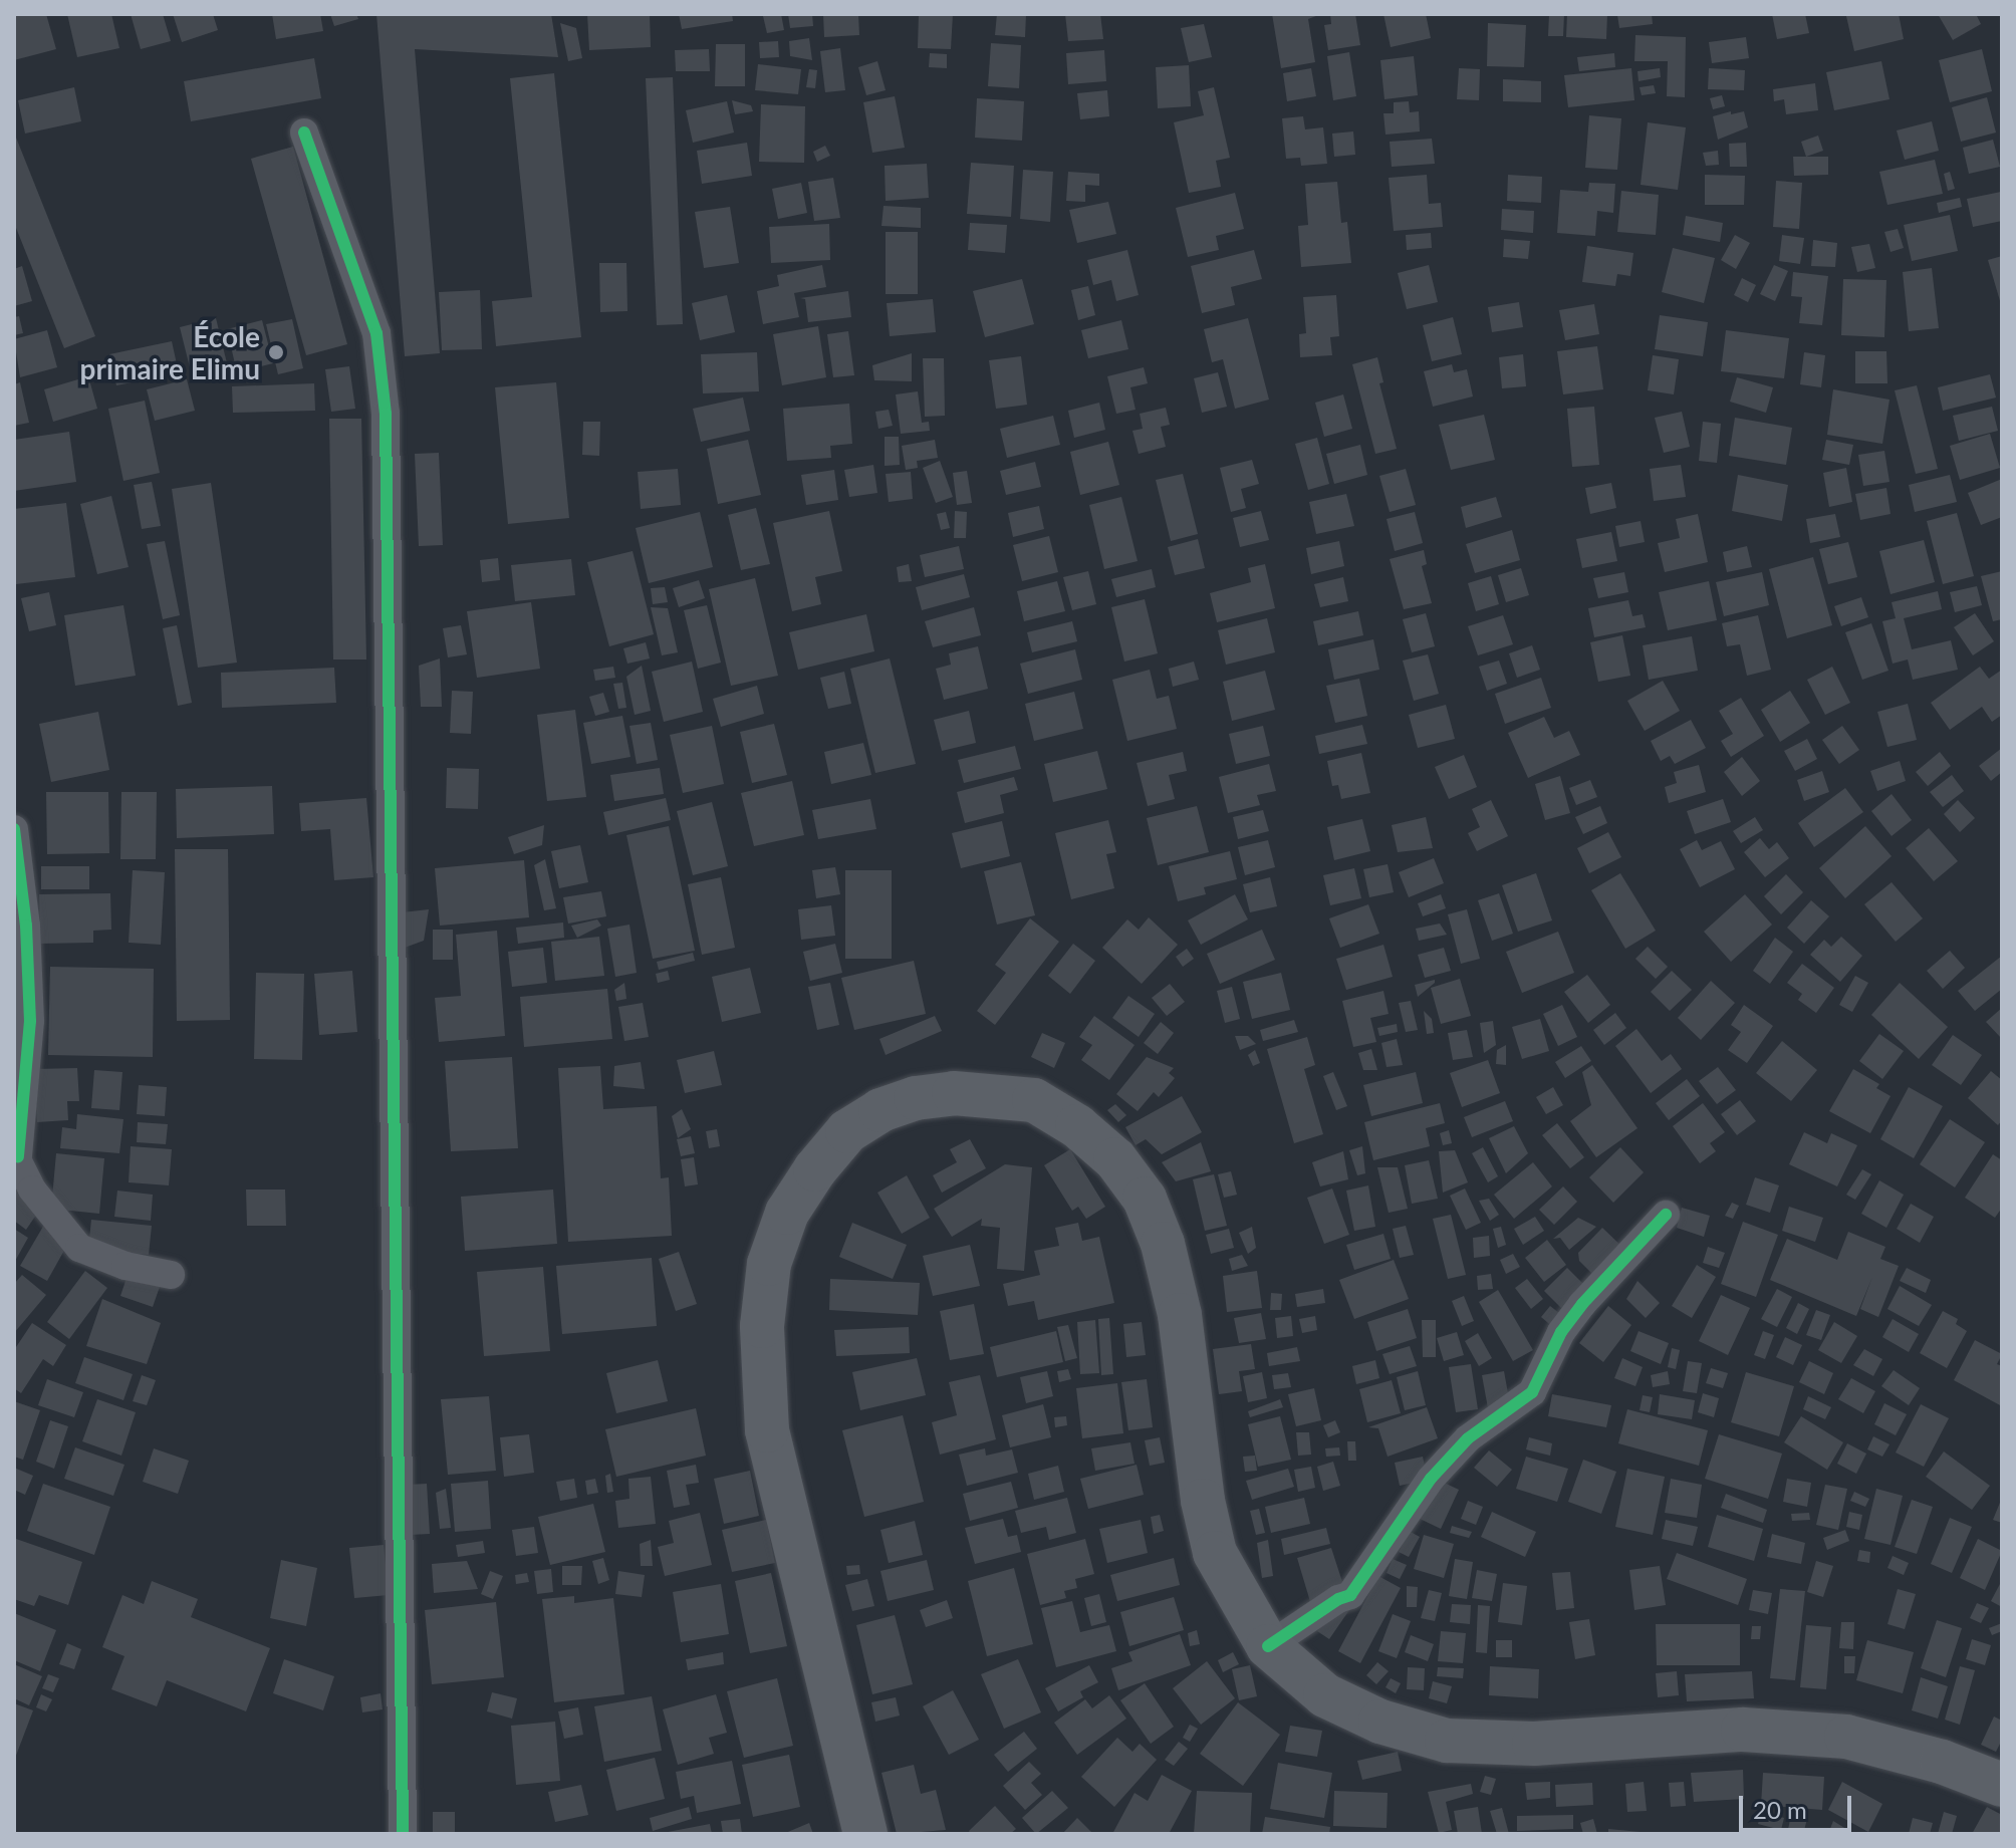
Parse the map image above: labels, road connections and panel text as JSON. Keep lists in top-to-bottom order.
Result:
{
  "places": ["École primaire Elimu"],
  "scale_bar": "20 m"
}
